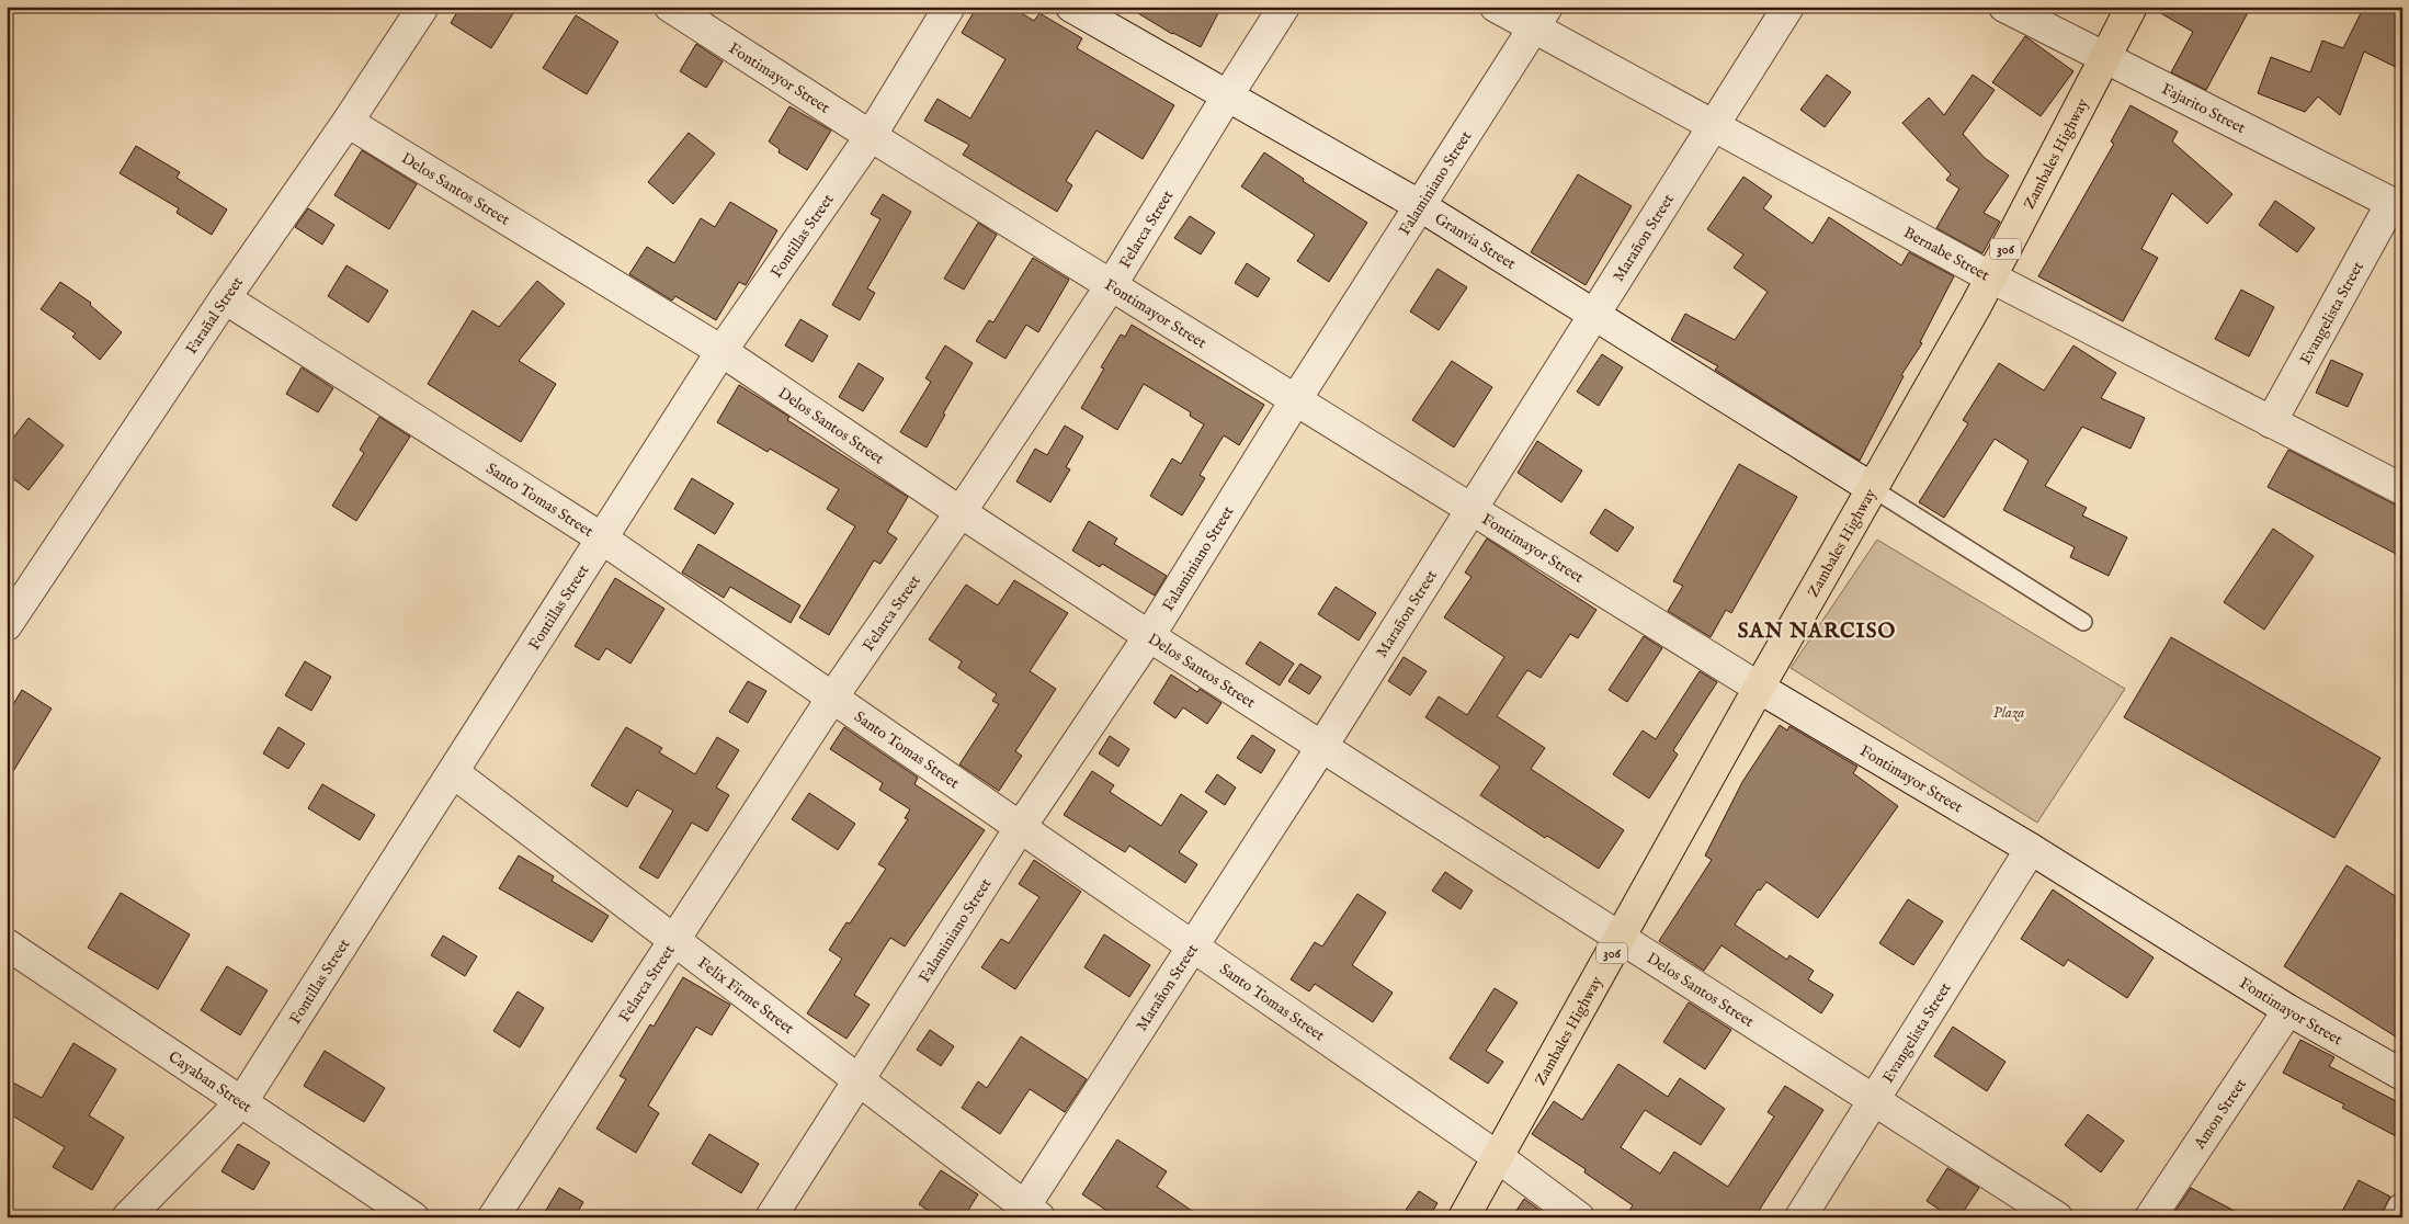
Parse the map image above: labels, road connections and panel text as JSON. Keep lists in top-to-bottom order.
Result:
{
  "streets": {
    "main road": ["Zambales Highway", "306"],
    "street": [
      "Fontimayor Street",
      "Fajarito Street",
      "Falaminiano Street",
      "Delos Santos Street",
      "Felarca Street",
      "Fontillas Street",
      "Marañon Street",
      "Granvia Street",
      "Bernabe Street",
      "Evangelista Street",
      "Farañal Street",
      "Santo Tomas Street",
      "Felix Firme Street",
      "Cayaban Street",
      "Amon Street"
    ]
  },
  "crossings": [
    ["Fontimayor Street", "Zambales Highway"],
    ["Fontimayor Street", "Falaminiano Street"],
    ["Fontimayor Street", "Felarca Street"],
    ["Fontimayor Street", "Fontillas Street"],
    ["Fontimayor Street", "Marañon Street"],
    ["Fontimayor Street", "Evangelista Street"],
    ["Fontimayor Street", "Amon Street"],
    ["Fajarito Street", "Zambales Highway"],
    ["Fajarito Street", "Evangelista Street"],
    ["Zambales Highway", "Delos Santos Street"],
    ["Zambales Highway", "Granvia Street"],
    ["Zambales Highway", "Bernabe Street"],
    ["Zambales Highway", "Santo Tomas Street"],
    ["Falaminiano Street", "Delos Santos Street"],
    ["Falaminiano Street", "Granvia Street"],
    ["Falaminiano Street", "Bernabe Street"],
    ["Falaminiano Street", "Santo Tomas Street"],
    ["Falaminiano Street", "Felix Firme Street"],
    ["Delos Santos Street", "Felarca Street"],
    ["Delos Santos Street", "Fontillas Street"],
    ["Delos Santos Street", "Marañon Street"],
    ["Delos Santos Street", "Evangelista Street"],
    ["Delos Santos Street", "Farañal Street"],
    ["Felarca Street", "Granvia Street"],
    ["Felarca Street", "Santo Tomas Street"],
    ["Felarca Street", "Felix Firme Street"],
    ["Fontillas Street", "Santo Tomas Street"],
    ["Fontillas Street", "Felix Firme Street"],
    ["Fontillas Street", "Cayaban Street"],
    ["Marañon Street", "Granvia Street"],
    ["Marañon Street", "Bernabe Street"],
    ["Marañon Street", "Santo Tomas Street"],
    ["Marañon Street", "Felix Firme Street"],
    ["Bernabe Street", "Evangelista Street"],
    ["Farañal Street", "Santo Tomas Street"]
  ],
  "districts": ["SAN NARCISO"],
  "parks": ["Plaza"]
}
